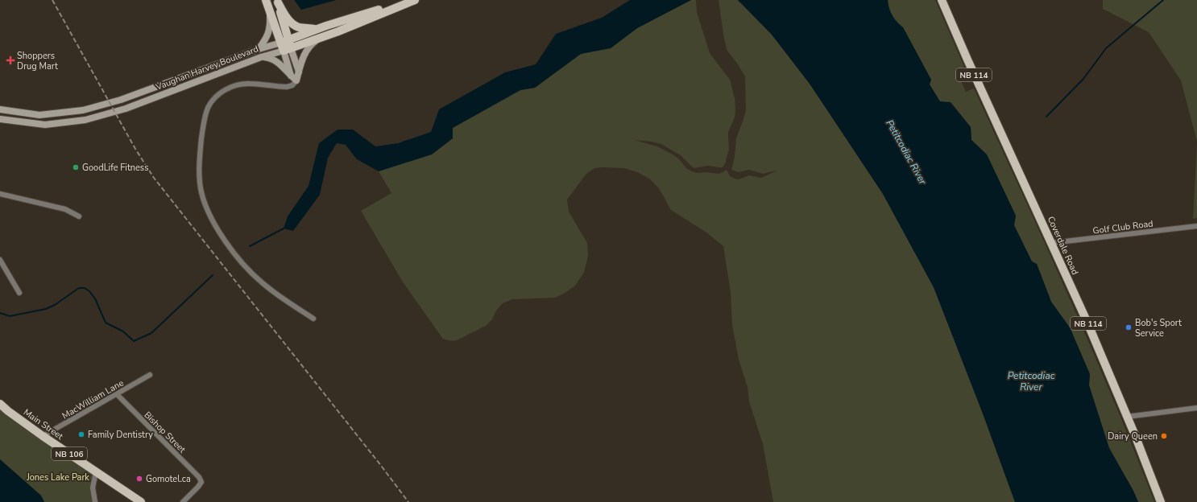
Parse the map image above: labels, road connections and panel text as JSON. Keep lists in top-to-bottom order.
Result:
{
  "streets": {
    "main road": [
      "Vaughan Harvey Boulevard",
      "NB 114",
      "Coverdale Road",
      "Main Street",
      "NB 106"
    ],
    "street": ["Golf Club Road", "MacWilliam Lane", "Bishop Street"]
  },
  "crossings": [
    ["Golf Club Road", "Coverdale Road"],
    ["MacWilliam Lane", "Main Street"],
    ["MacWilliam Lane", "Bishop Street"]
  ],
  "water": ["Petitcodiac River"],
  "parks": ["Jones Lake Park"],
  "places": {
    "health": ["Shoppers Drug Mart"],
    "other": [
      "GoodLife Fitness",
      "Bob's Sport Service",
      "Family Dentistry",
      "Dairy Queen",
      "Gomotel.ca"
    ]
  }
}
